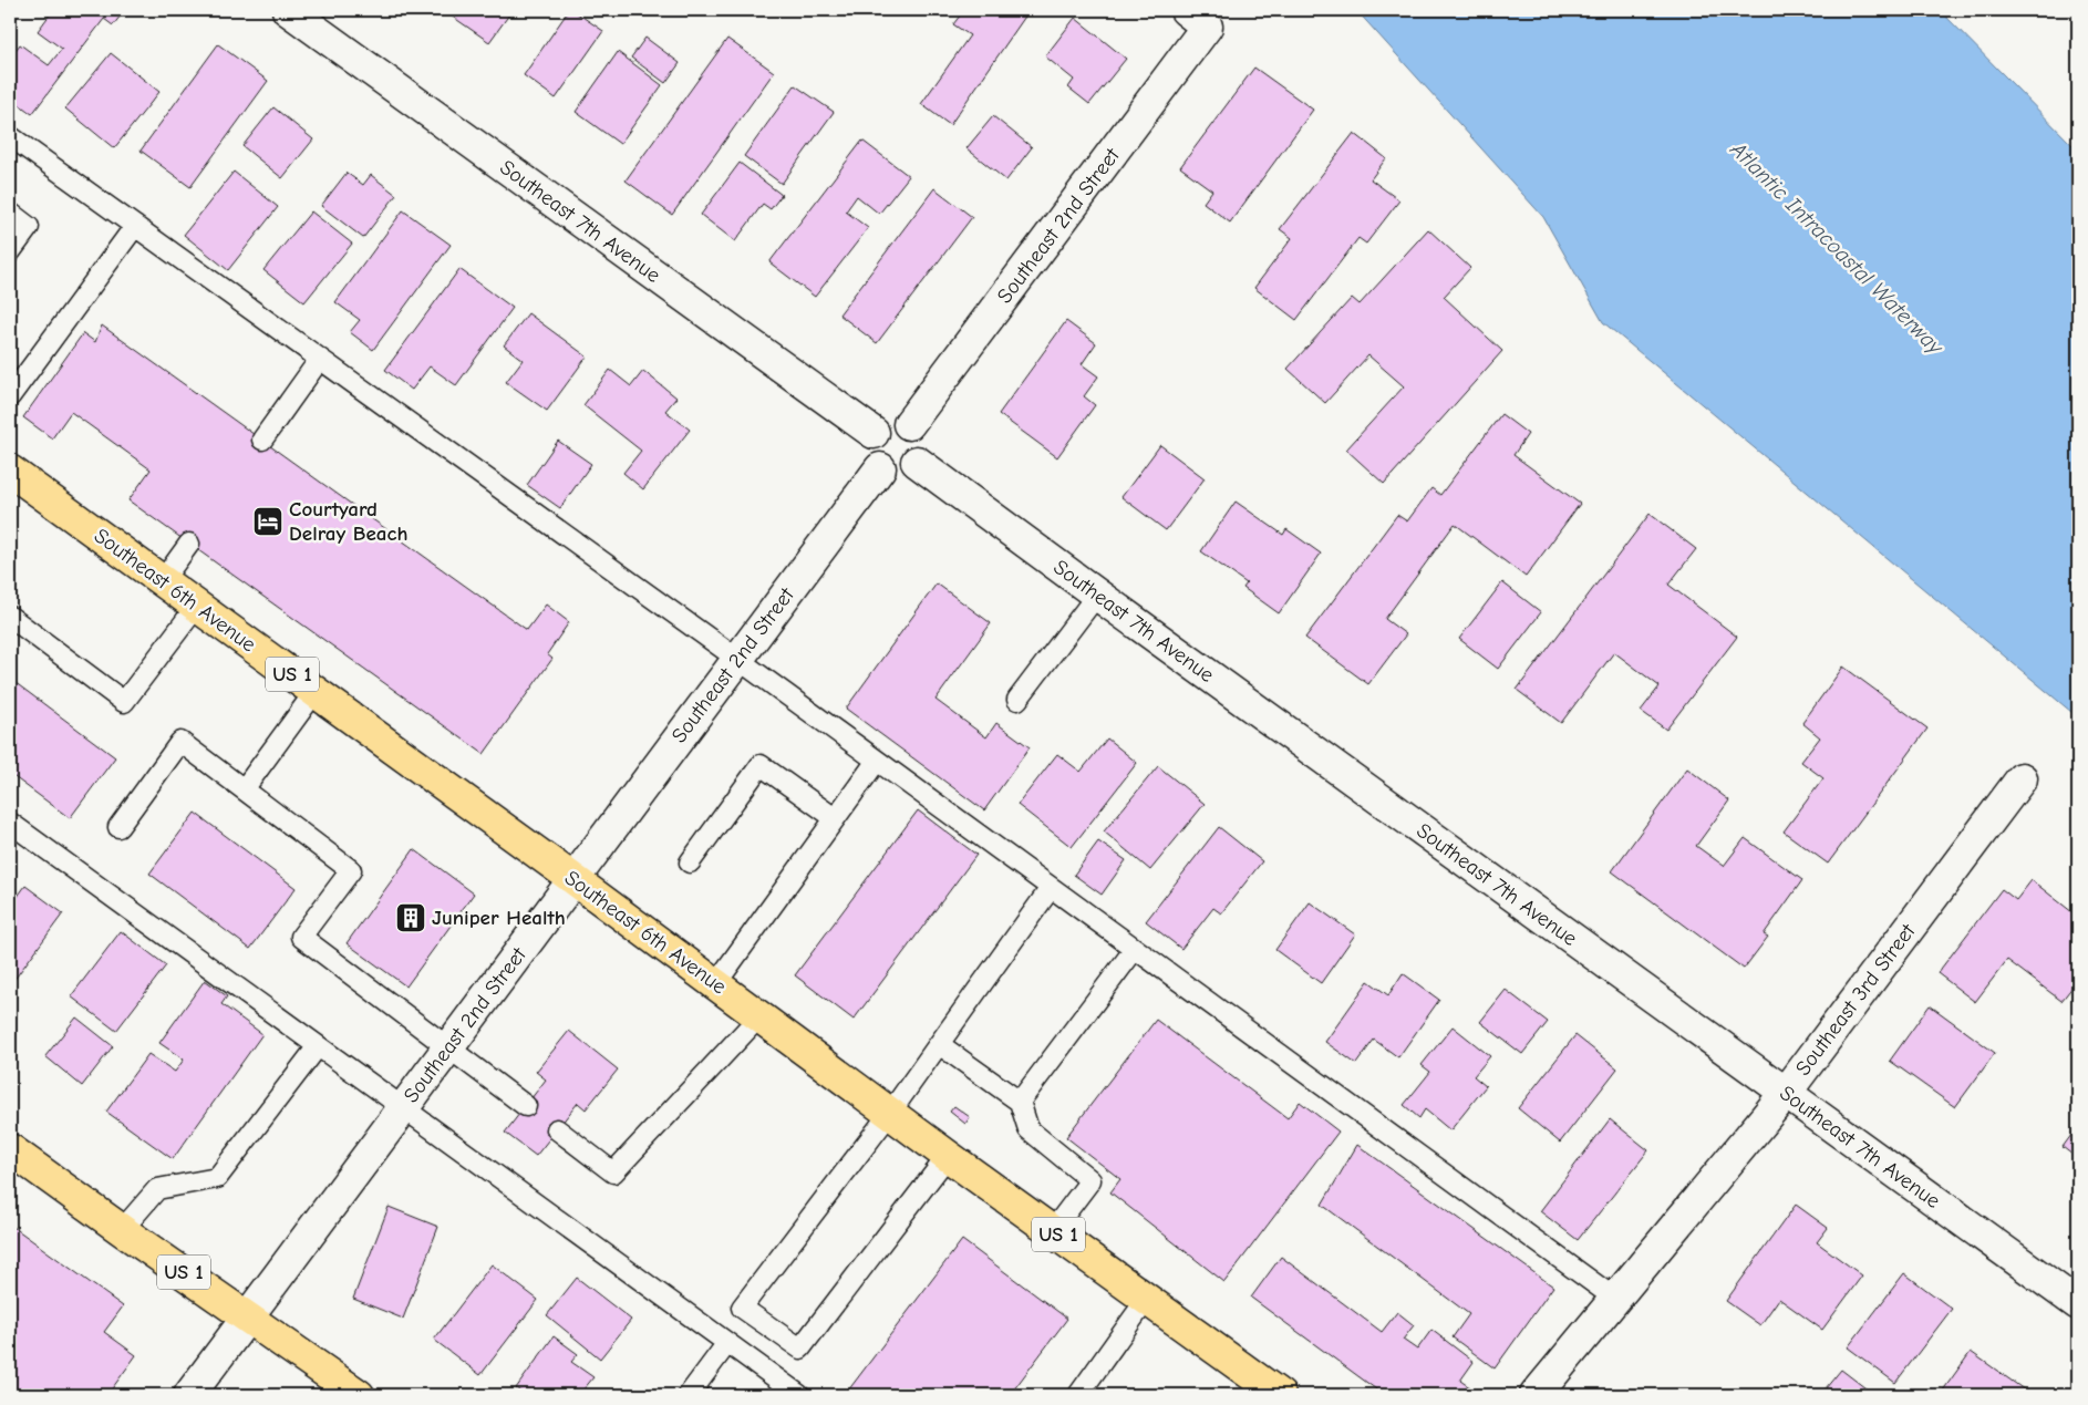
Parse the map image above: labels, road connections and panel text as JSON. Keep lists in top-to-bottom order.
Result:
{
  "streets": {
    "main road": ["Southeast 6th Avenue", "US 1"],
    "street": ["Southeast 7th Avenue", "Southeast 2nd Street", "Southeast 3rd Street"]
  },
  "crossings": [
    ["Southeast 7th Avenue", "Southeast 2nd Street"],
    ["Southeast 7th Avenue", "Southeast 3rd Street"],
    ["Southeast 2nd Street", "Southeast 6th Avenue"],
    ["Southeast 2nd Street", "US 1"]
  ],
  "water": ["Atlantic Intracoastal Waterway"],
  "places": {
    "hotel": ["Courtyard Delray Beach"],
    "building": ["Juniper Health"]
  }
}
